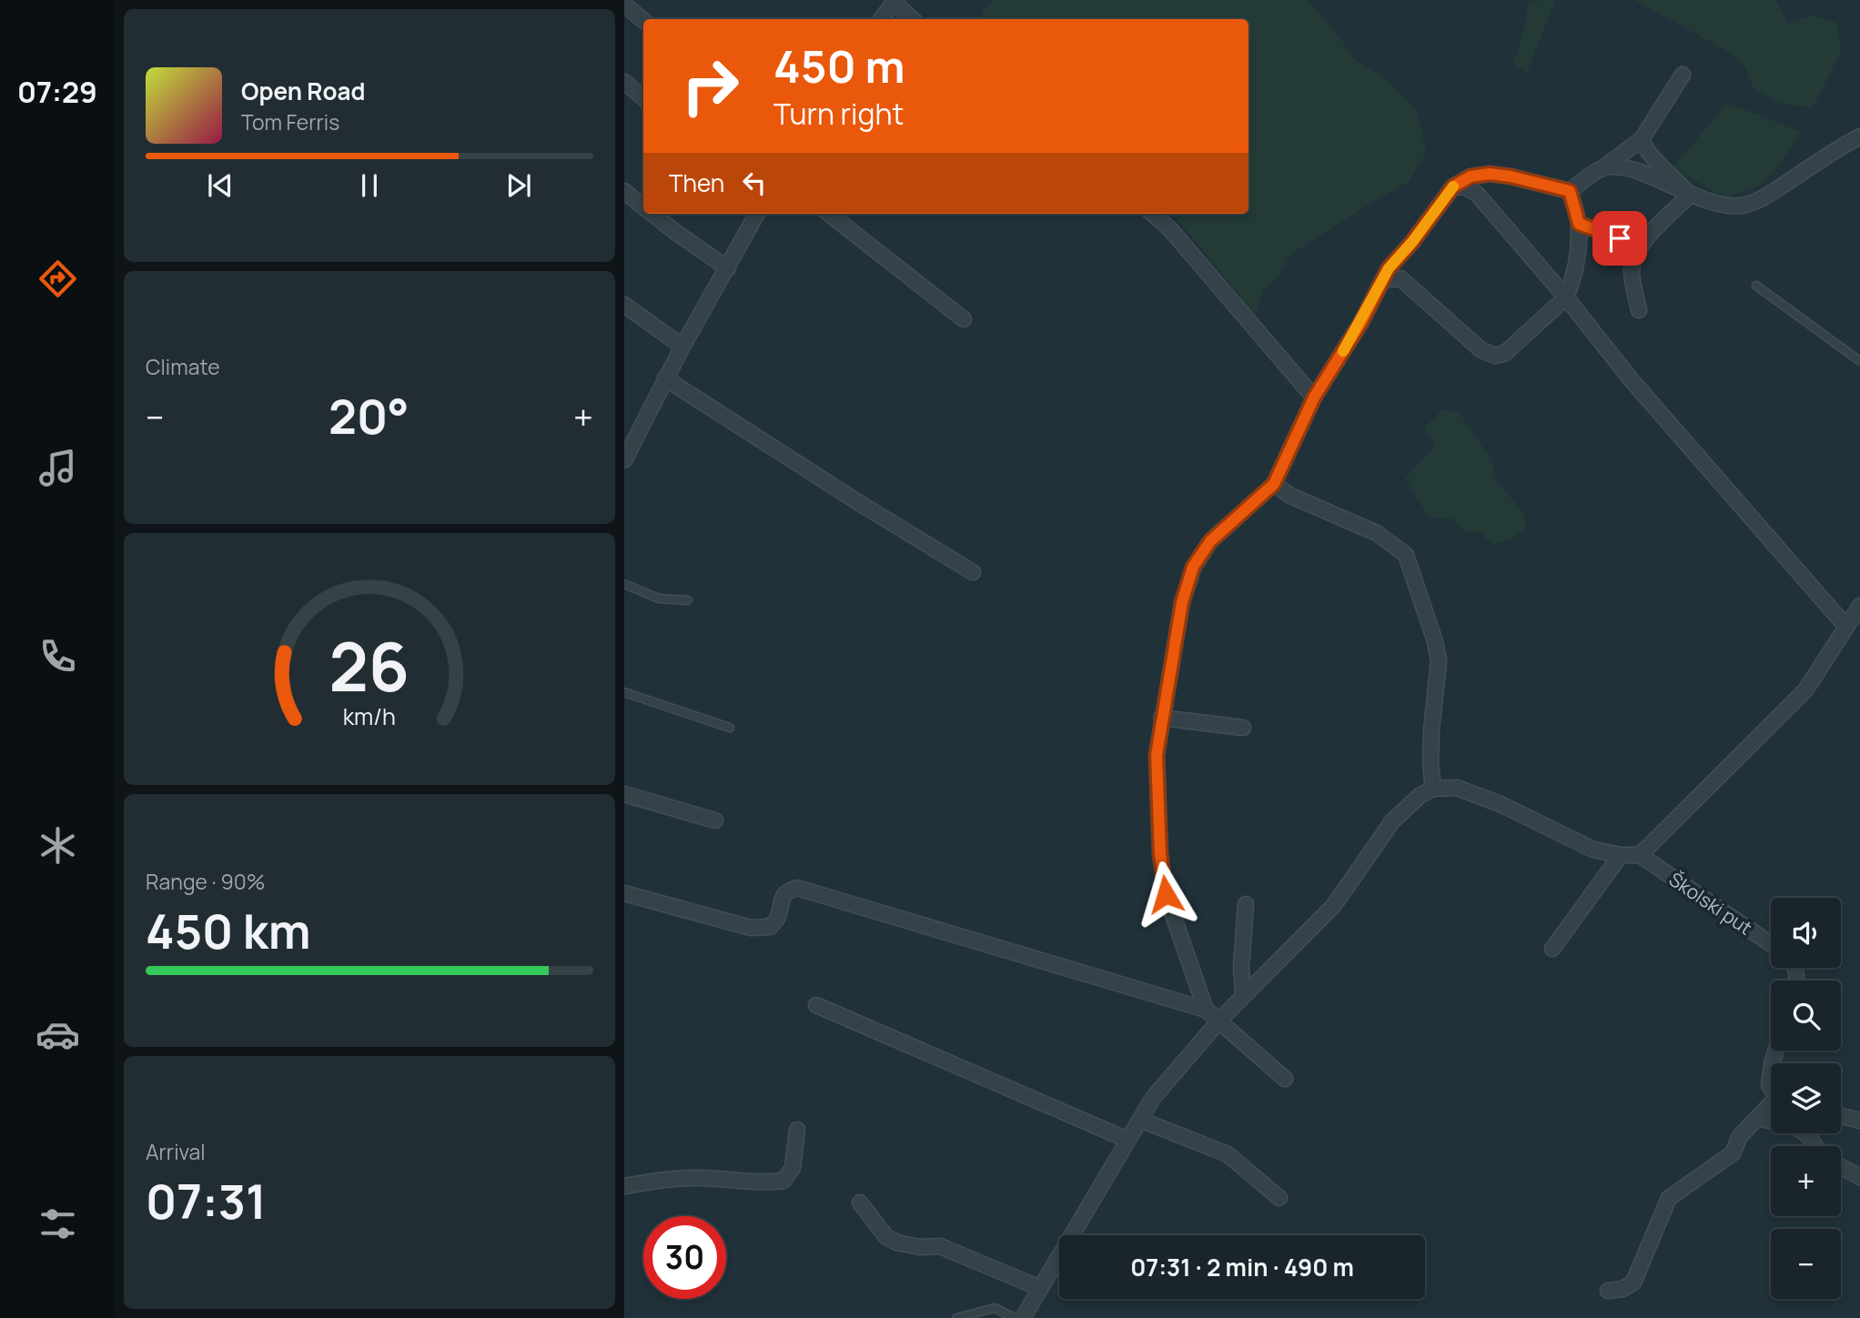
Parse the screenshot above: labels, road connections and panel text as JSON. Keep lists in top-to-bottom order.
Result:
{
  "streets": {
    "street": ["Školski put"]
  },
  "page": {
    "tabs": "07:29",
    "turn": ["450 m", "Turn right"],
    "song": ["Open Road", "Tom Ferris"],
    "then": "Then",
    "tile": [
      "Climate",
      ["Range · 90%", "450 km"],
      ["Arrival", "07:31"]
    ],
    "heat": ["−", "20°", "+"],
    "map_buttons": ["+", "−"],
    "limit": "30",
    "trip": "07:31 · 2 min · 490 m",
    "gauge": ["26", "km/h"]
  }
}
